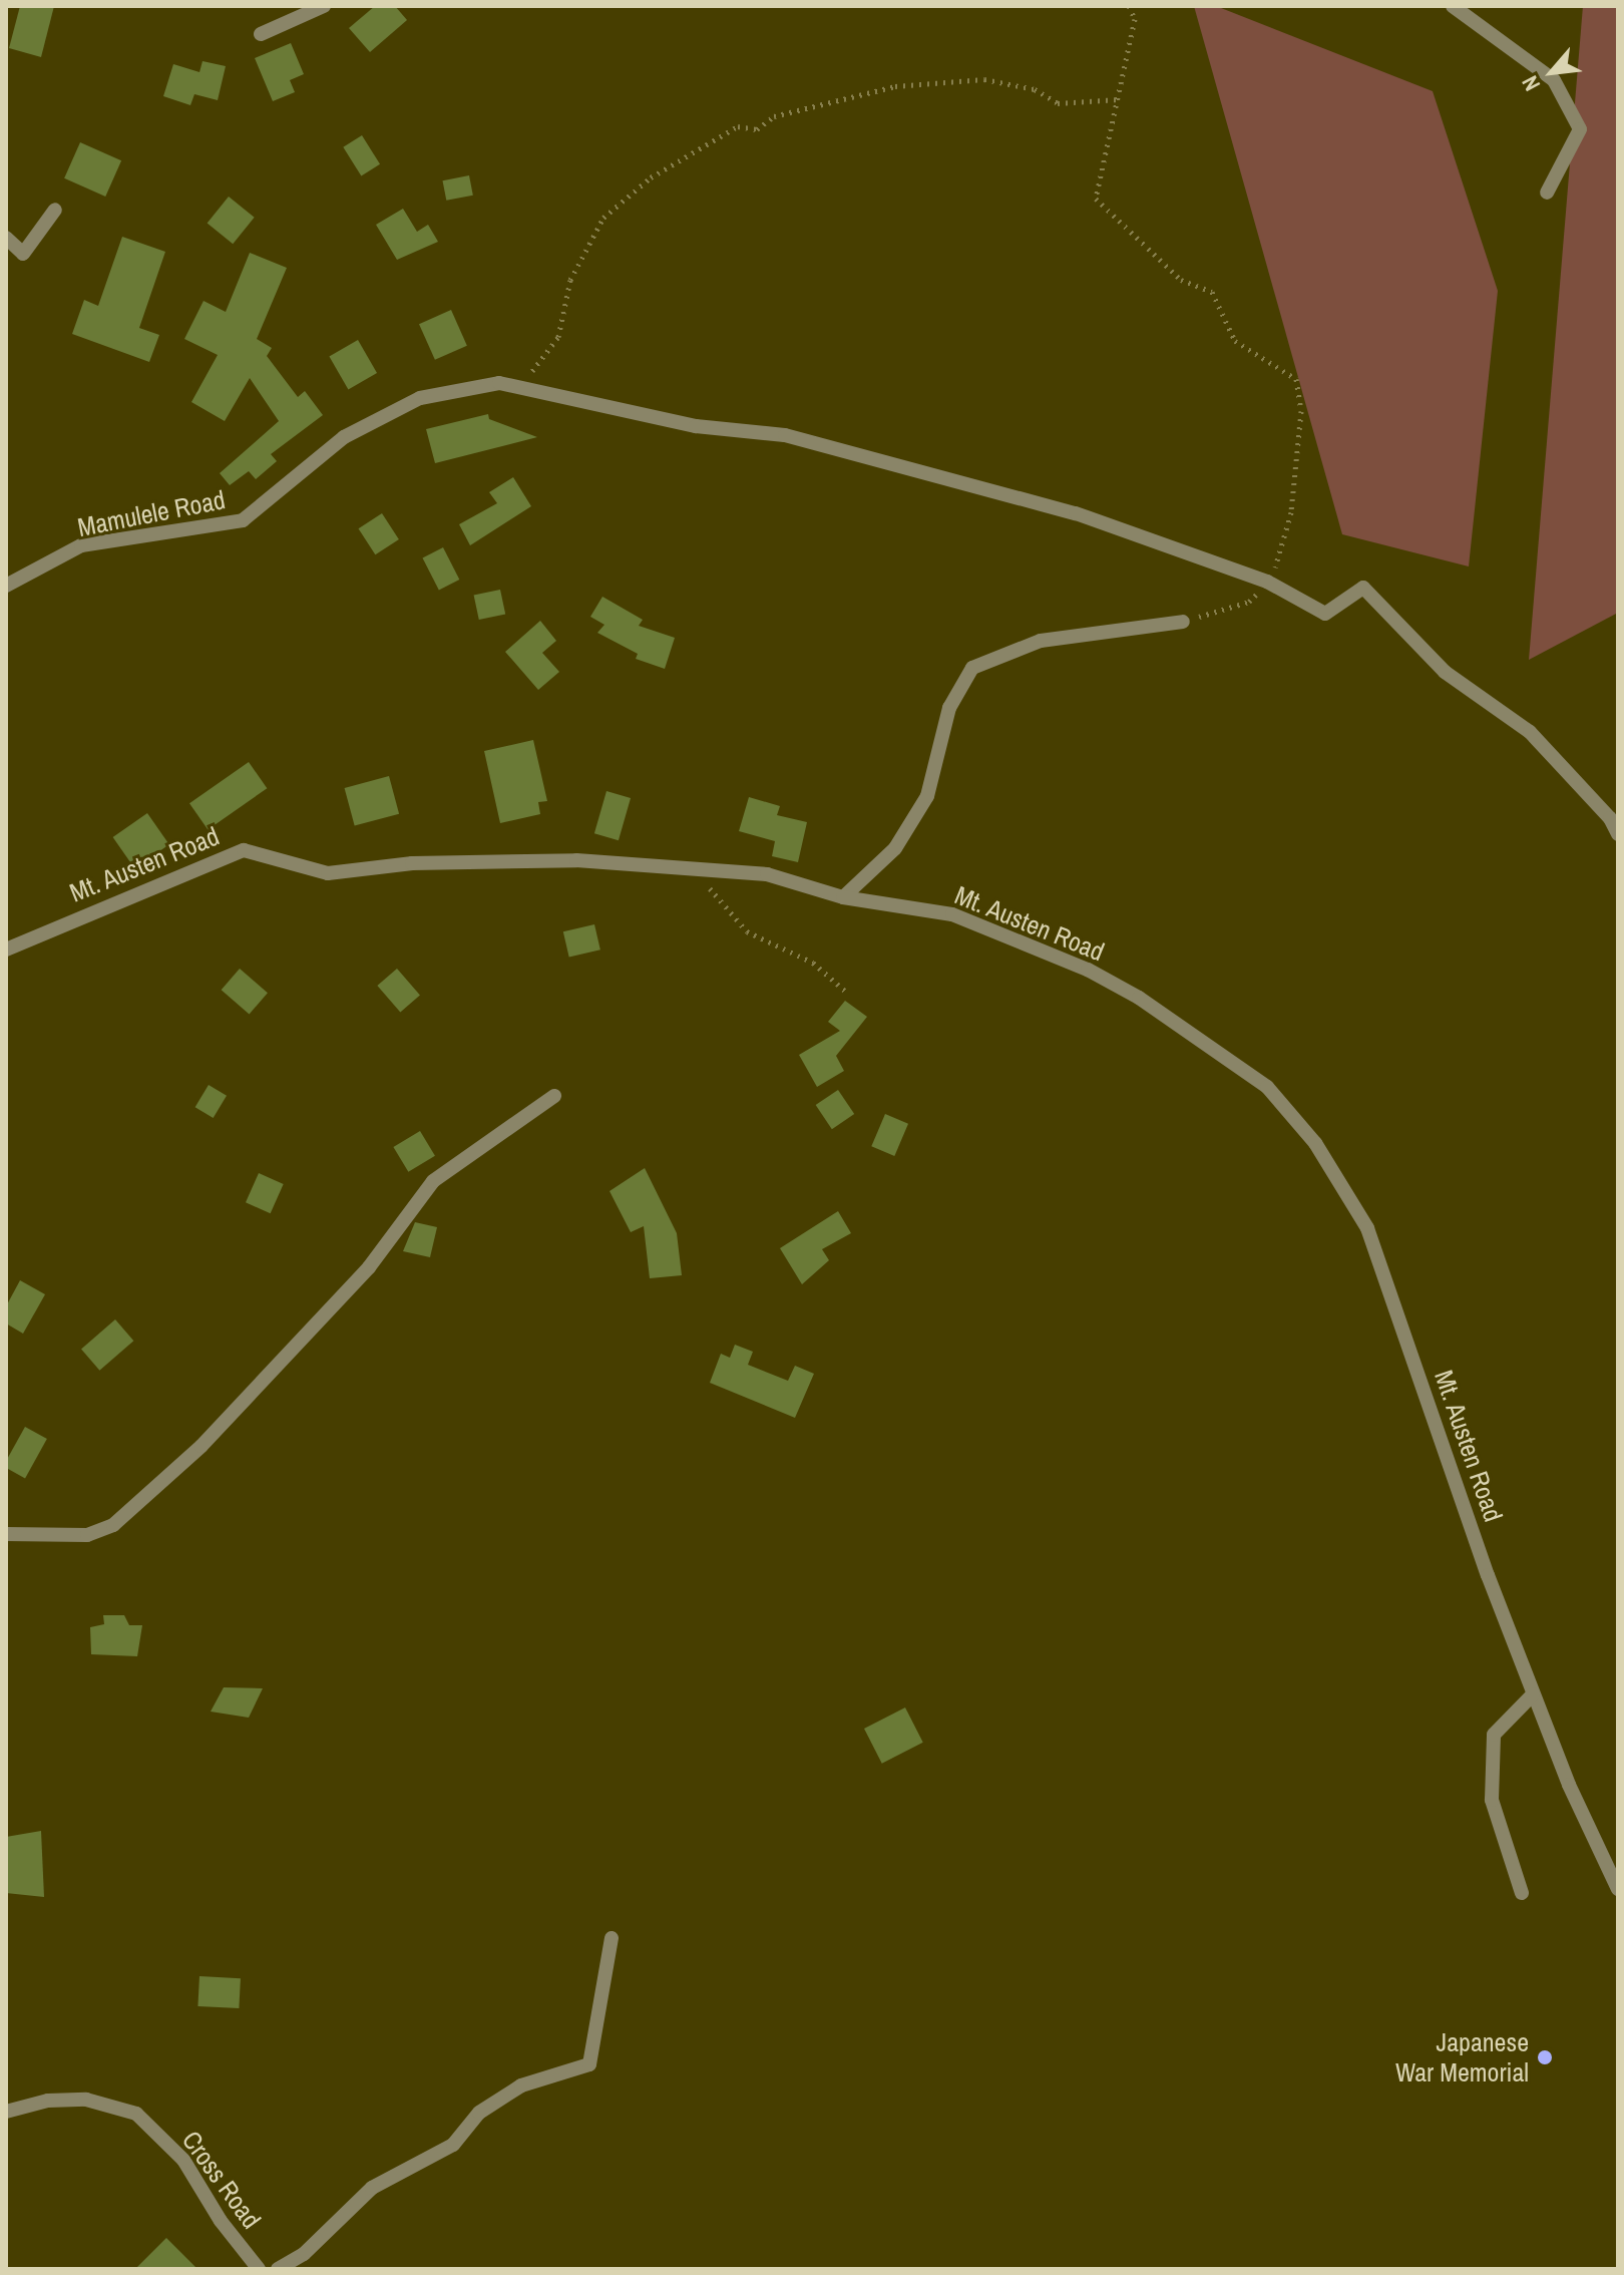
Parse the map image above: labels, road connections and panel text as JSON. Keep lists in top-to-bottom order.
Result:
{
  "streets": {
    "street": ["Mamulele Road", "Mt. Austen Road", "Cross Road"]
  },
  "places": ["Japanese War Memorial"],
  "north": "bottom left"
}
